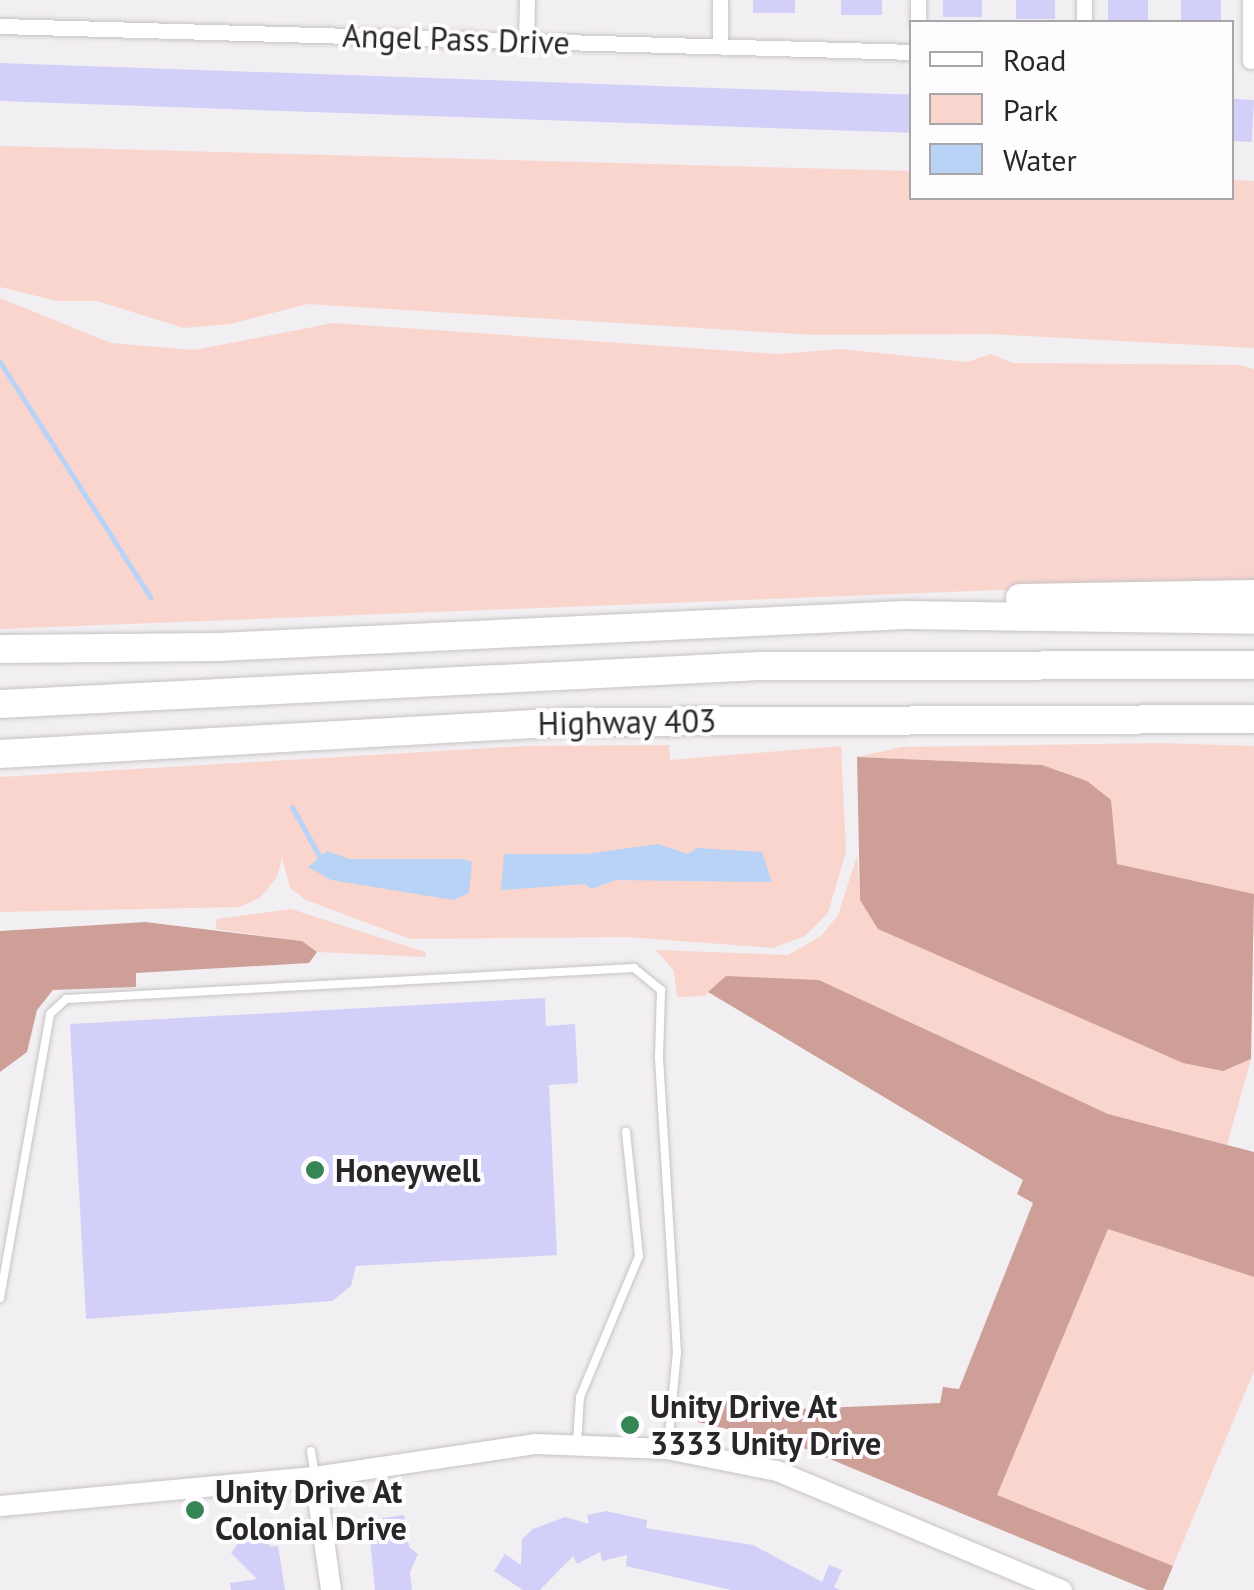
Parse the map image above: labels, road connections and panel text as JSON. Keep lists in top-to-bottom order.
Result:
{
  "streets": {
    "highway": ["Highway 403"],
    "street": ["Angel Pass Drive"]
  },
  "places": ["Honeywell", "Unity Drive At 3333 Unity Drive", "Unity Drive At Colonial Drive"],
  "legend": ["Road", "Park", "Water"]
}
